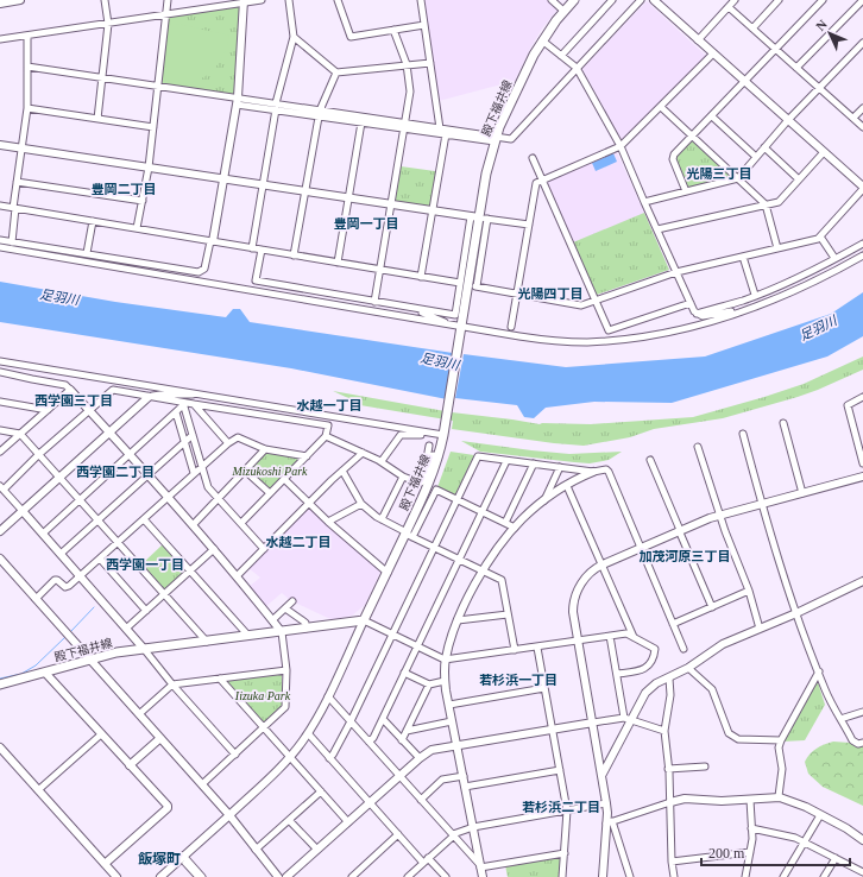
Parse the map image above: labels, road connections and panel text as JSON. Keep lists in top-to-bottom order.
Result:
{
  "streets": {
    "main road": ["殿下福井線"]
  },
  "districts": [
    "光陽三丁目",
    "豊岡二丁目",
    "豊岡一丁目",
    "光陽四丁目",
    "西学園三丁目",
    "水越一丁目",
    "西学園二丁目",
    "水越二丁目",
    "加茂河原三丁目",
    "西学園一丁目",
    "若杉浜一丁目",
    "若杉浜二丁目",
    "飯塚町"
  ],
  "water": ["足羽川"],
  "parks": ["Mizukoshi Park", "Iizuka Park"],
  "scale_bar": "200 m",
  "north": "top left"
}
